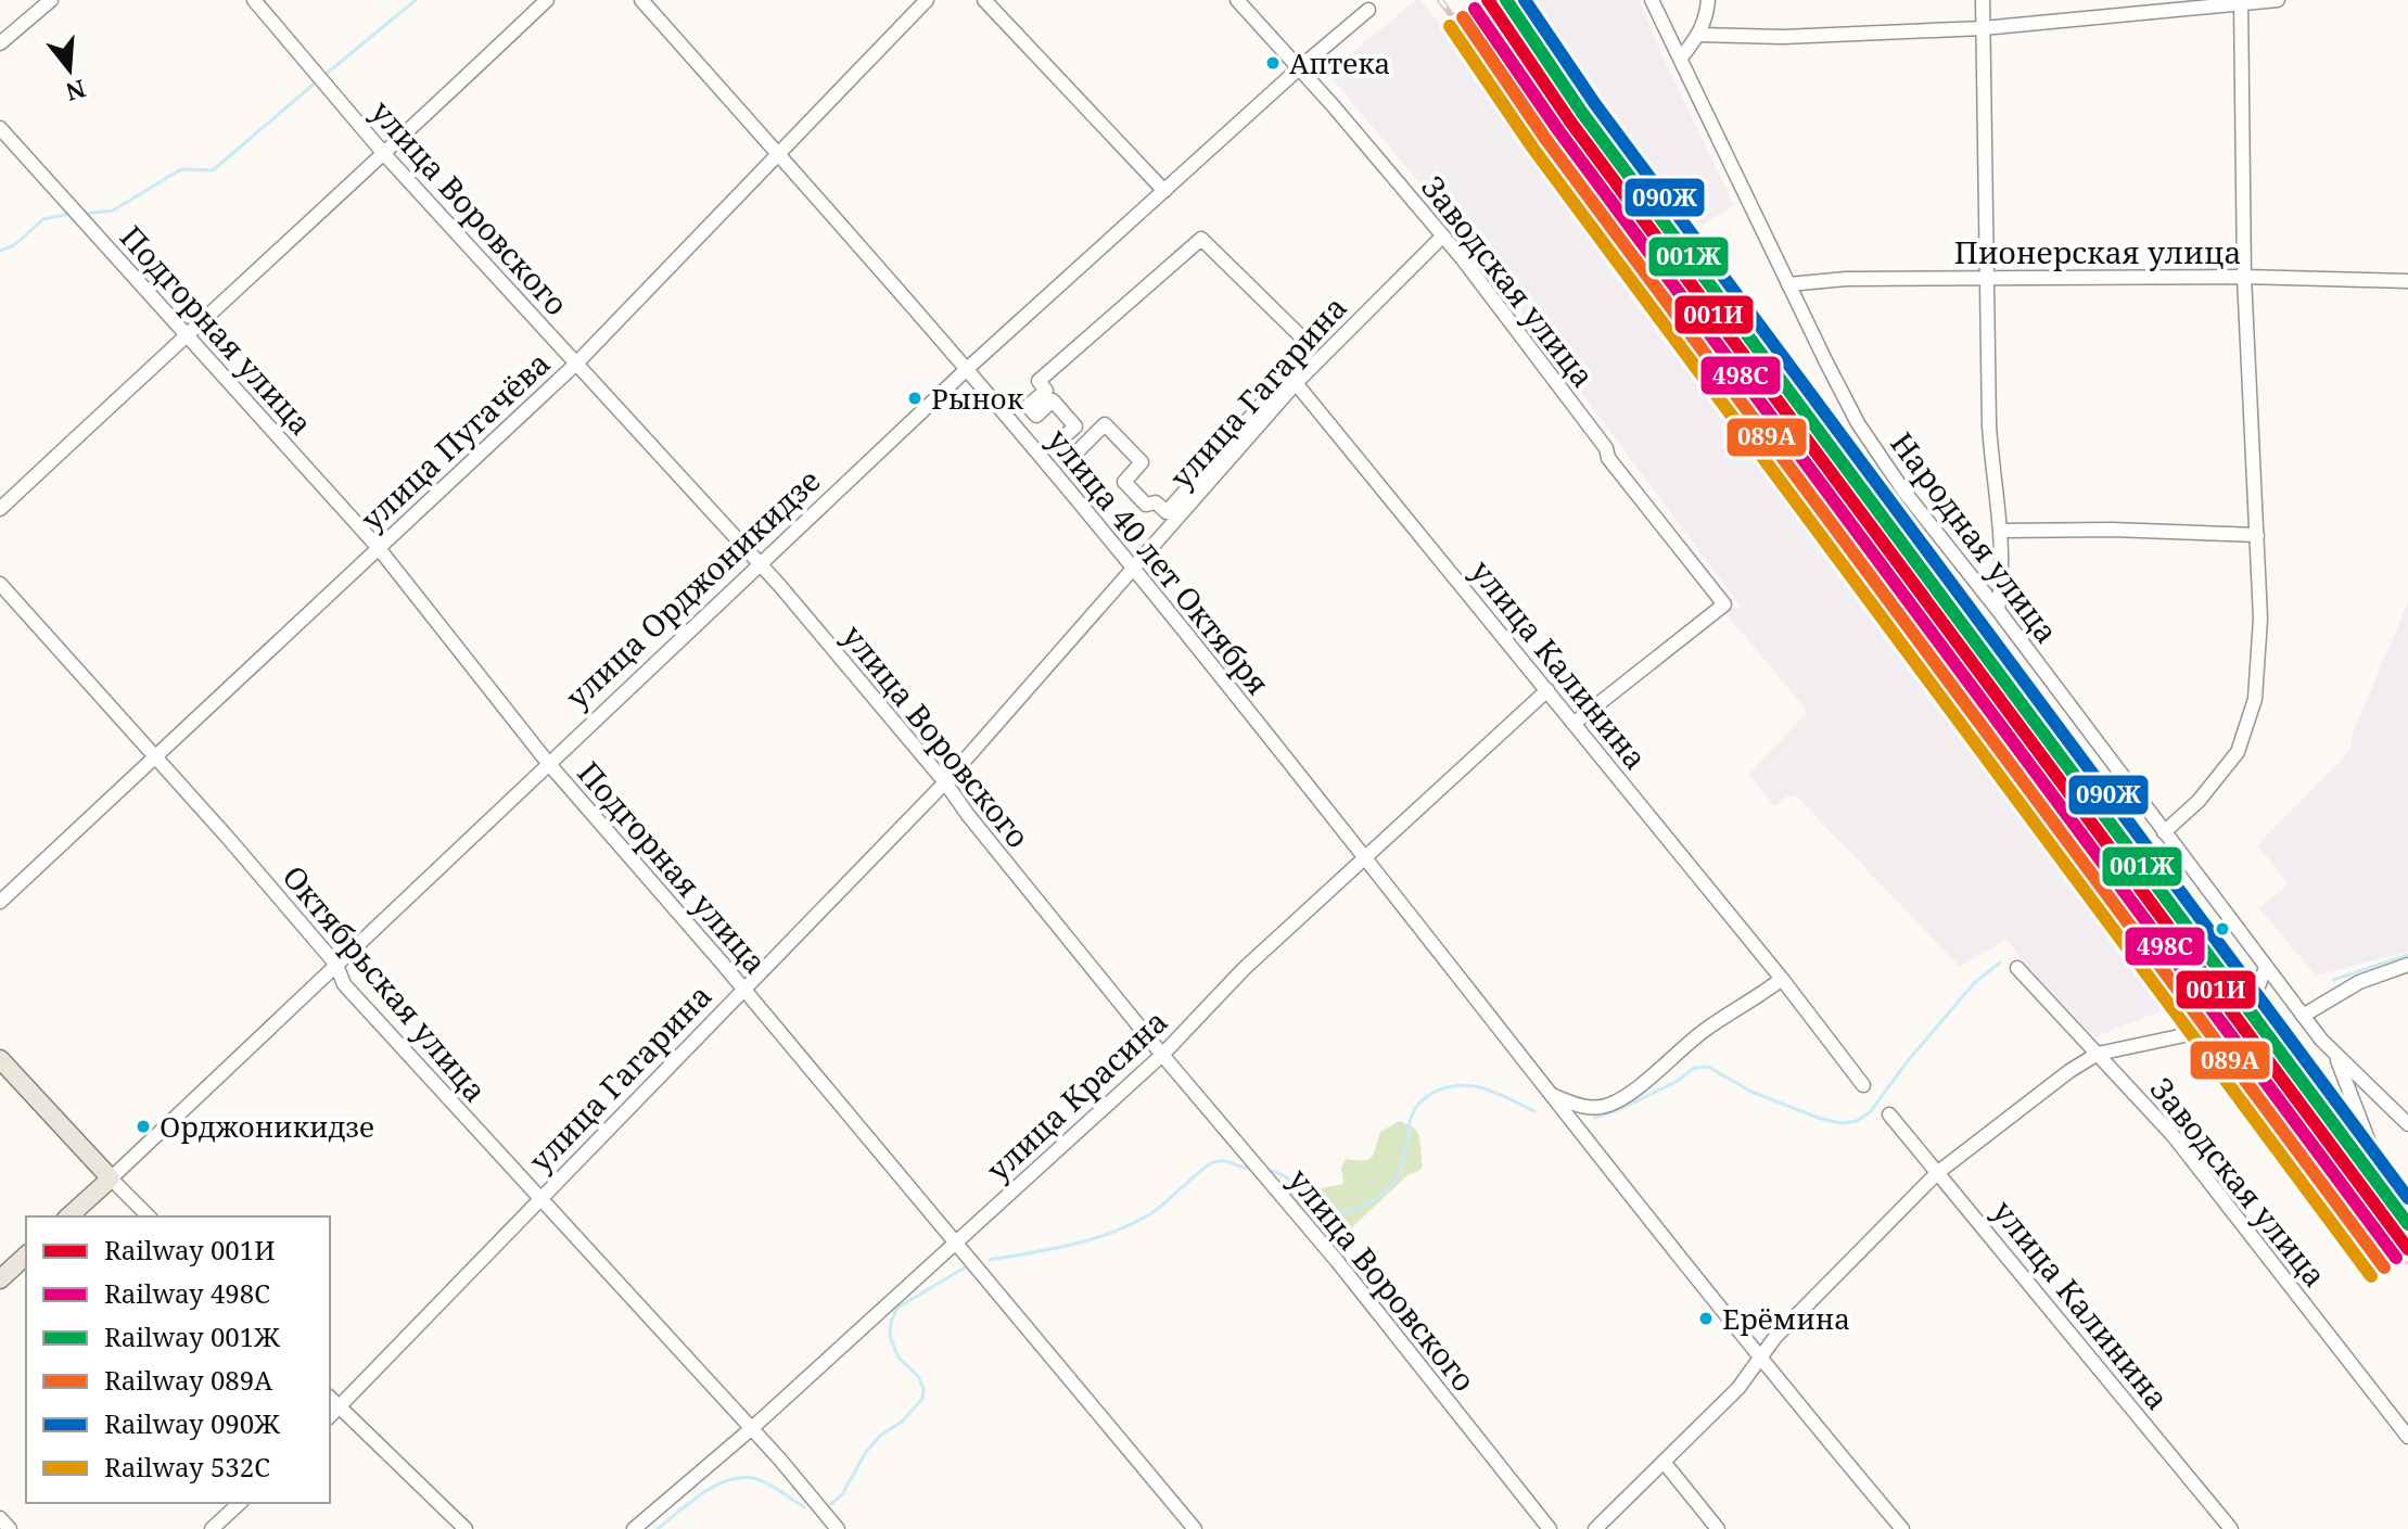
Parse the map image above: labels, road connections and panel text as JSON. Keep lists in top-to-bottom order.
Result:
{
  "streets": {
    "main road": ["улица Орджоникидзе"],
    "street": [
      "улица Воровского",
      "Пионерская улица",
      "Заводская улица",
      "Подгорная улица",
      "улица Гагарина",
      "улица Пугачёва",
      "Народная улица",
      "улица 40 лет Октября",
      "улица Калинина",
      "Октябрьская улица",
      "улица Красина"
    ]
  },
  "crossings": [
    ["улица Воровского", "улица Гагарина"],
    ["улица Воровского", "улица Пугачёва"],
    ["улица Воровского", "улица Орджоникидзе"],
    ["улица Воровского", "улица Красина"],
    ["Пионерская улица", "Народная улица"],
    ["Заводская улица", "улица Гагарина"],
    ["Заводская улица", "улица Орджоникидзе"],
    ["Заводская улица", "улица Калинина"],
    ["Подгорная улица", "улица Гагарина"],
    ["Подгорная улица", "улица Пугачёва"],
    ["Подгорная улица", "улица Орджоникидзе"],
    ["Подгорная улица", "улица Красина"],
    ["улица Гагарина", "улица 40 лет Октября"],
    ["улица Гагарина", "улица Калинина"],
    ["улица Гагарина", "Октябрьская улица"],
    ["улица Пугачёва", "улица 40 лет Октября"],
    ["улица Пугачёва", "Октябрьская улица"],
    ["улица 40 лет Октября", "улица Орджоникидзе"],
    ["улица 40 лет Октября", "улица Красина"],
    ["улица Орджоникидзе", "Октябрьская улица"],
    ["улица Калинина", "улица Красина"],
    ["Октябрьская улица", "улица Красина"]
  ],
  "places": [
    "Аптека",
    "Рынок",
    "Орджоникидзе",
    "Ерёмина"
  ],
  "lines": [
    "rail line 001И",
    "rail line 001Ж",
    "rail line 090Ж",
    "rail line 498С",
    "rail line 089А",
    "rail line 532С"
  ],
  "legend": [
    "Railway 001И",
    "Railway 498С",
    "Railway 001Ж",
    "Railway 089А",
    "Railway 090Ж",
    "Railway 532С"
  ],
  "north": "bottom"
}
